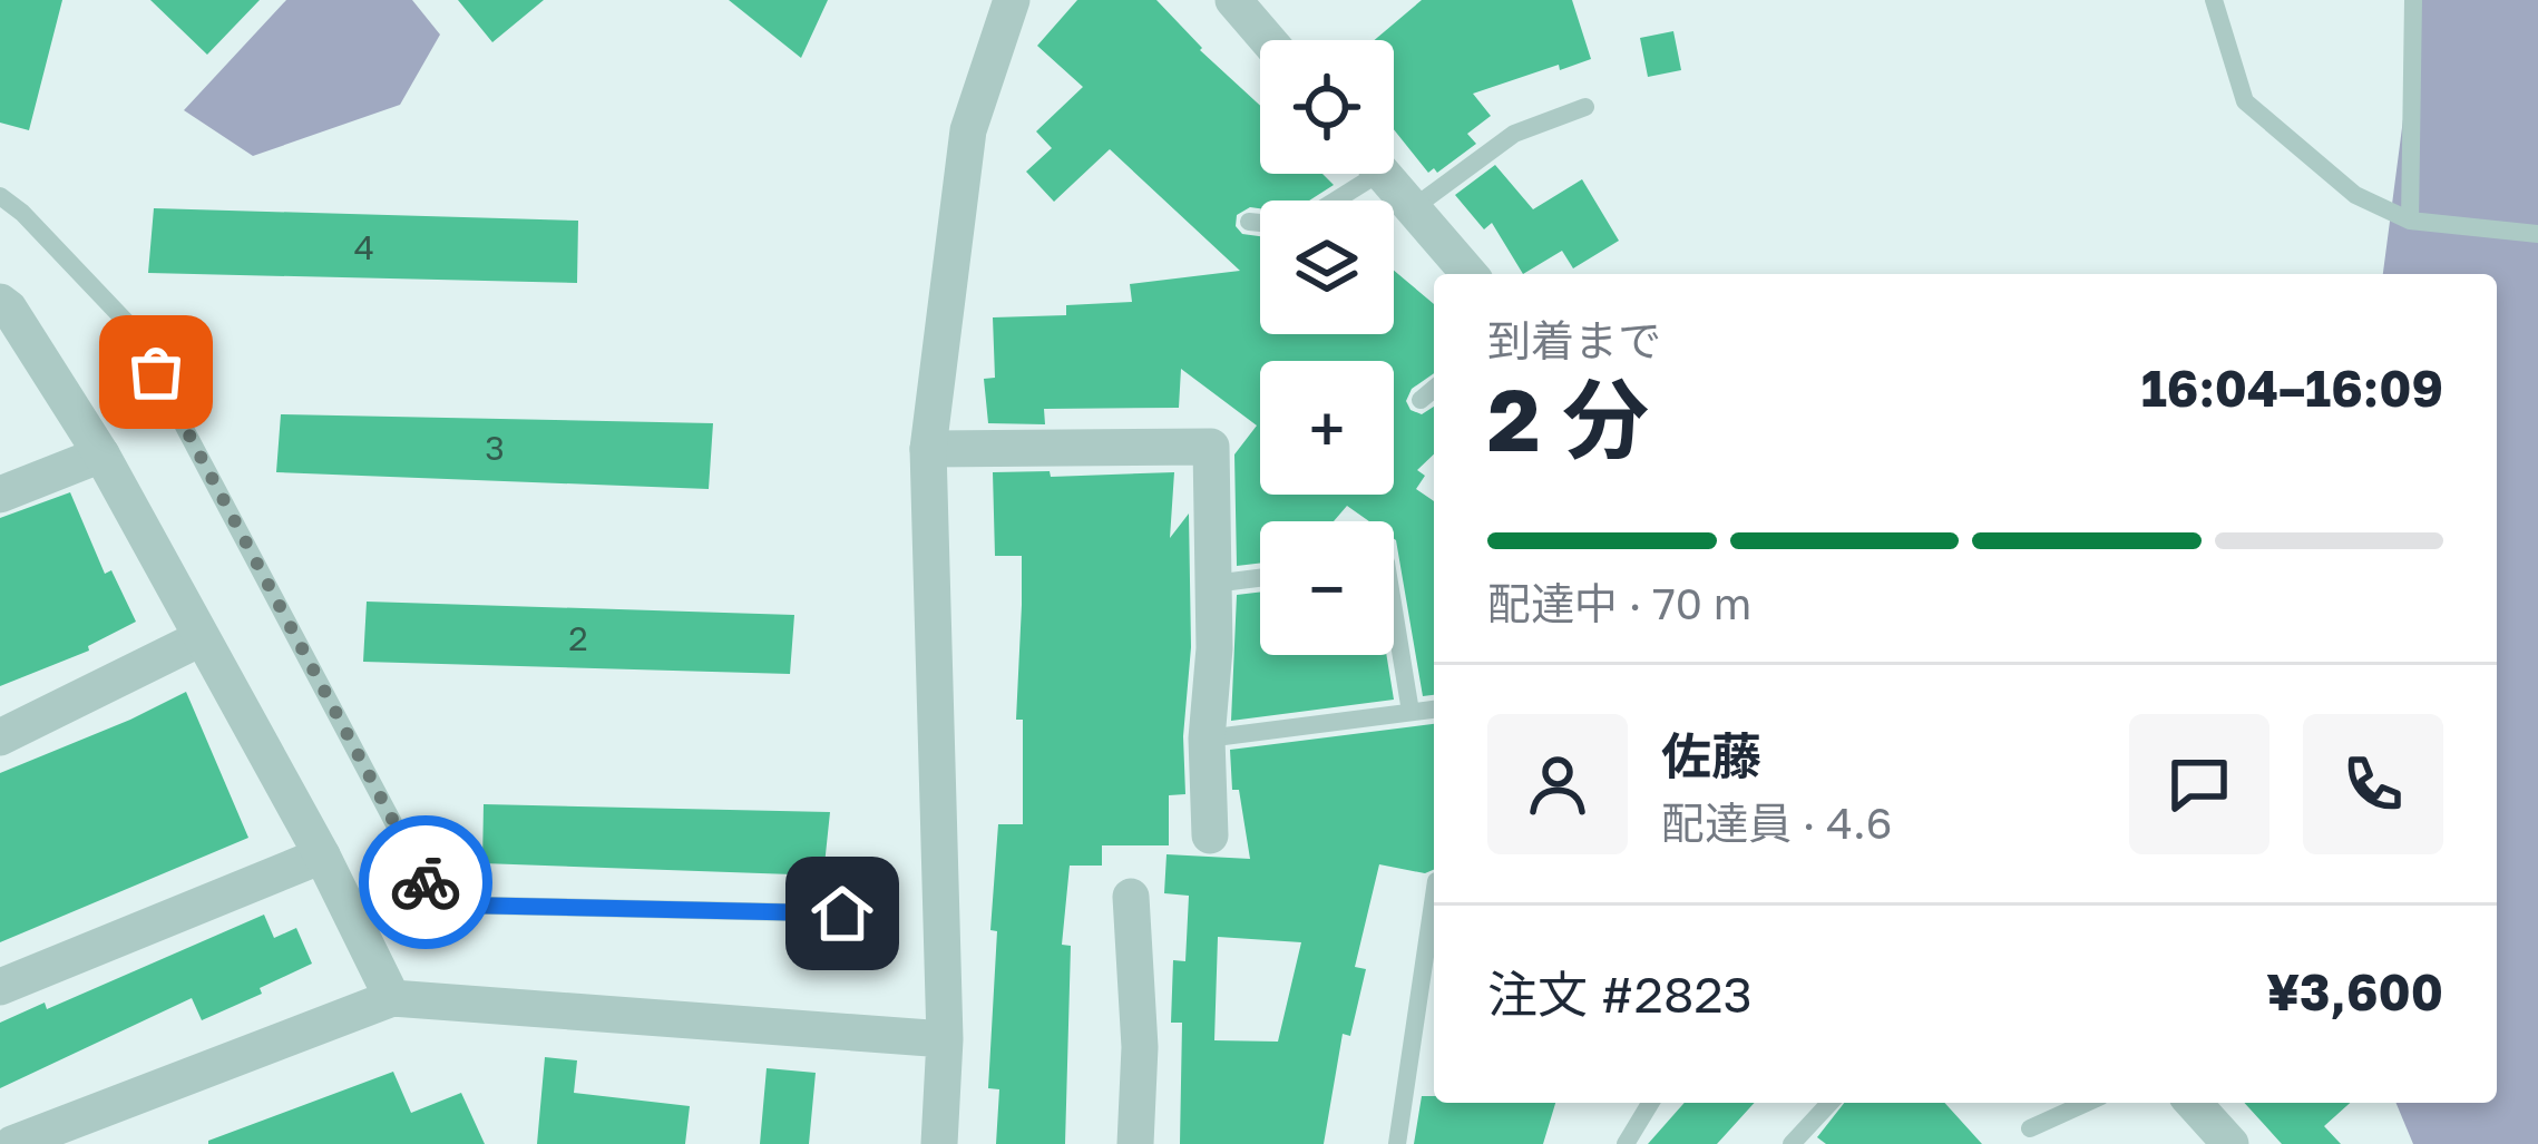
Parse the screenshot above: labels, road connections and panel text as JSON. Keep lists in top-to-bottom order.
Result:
{
  "house_numbers": ["4", "3", "2"],
  "page": {
    "map_buttons": ["+", "−"],
    "heading": ["2 分", "到着まで", "16:04–16:09"],
    "panel": [
      "佐藤",
      "配達員 · 4.6",
      "注文 #2823",
      "¥3,600"
    ],
    "bar": "配達中 · 70 m"
  }
}
